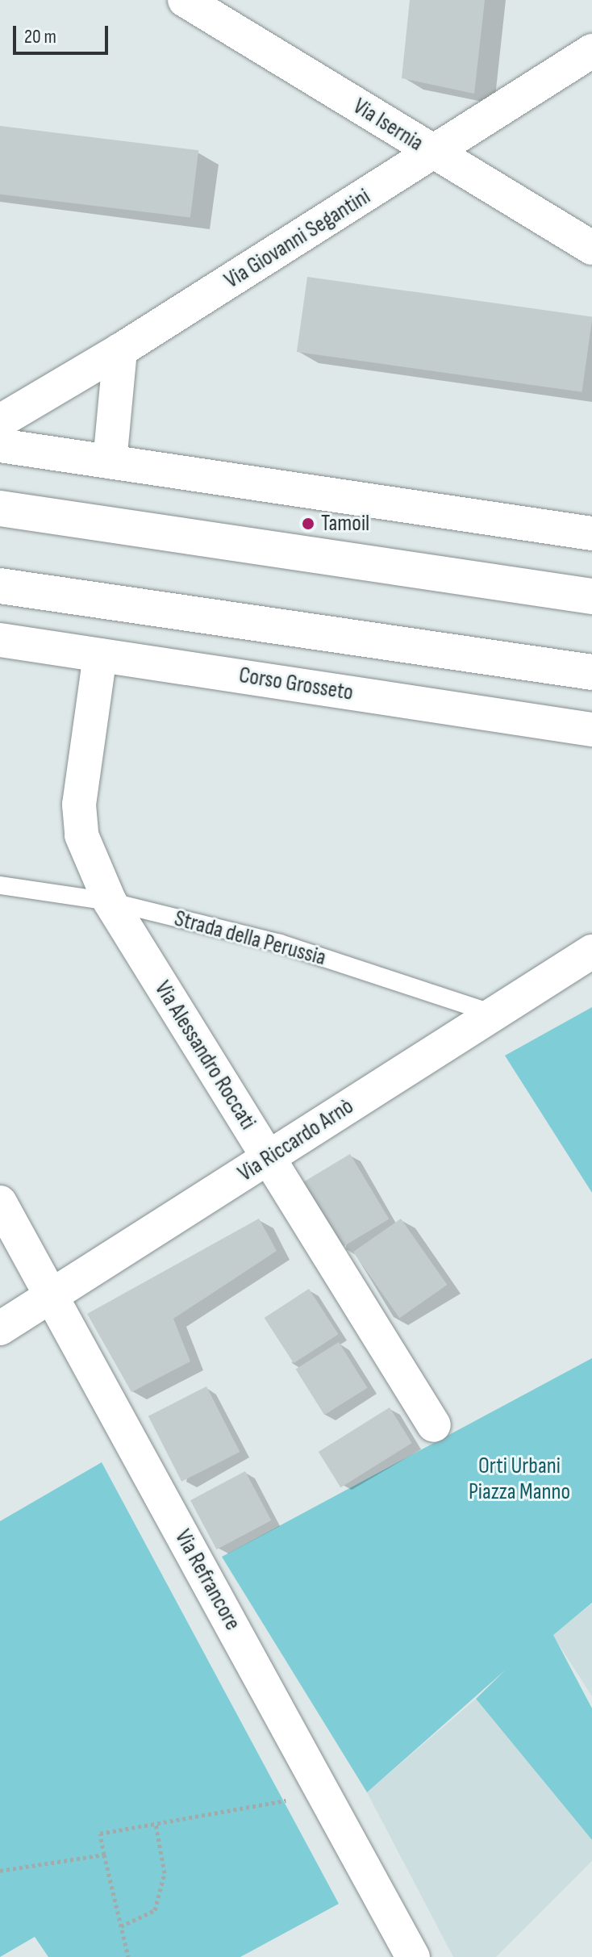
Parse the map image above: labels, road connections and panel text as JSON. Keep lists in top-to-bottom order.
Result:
{
  "streets": {
    "street": [
      "Via Isernia",
      "Via Giovanni Segantini",
      "Corso Grosseto",
      "Via Alessandro Roccati",
      "Via Riccardo Arnò",
      "Via Refrancore"
    ],
    "lane": ["Strada della Perussia"]
  },
  "crossings": [
    ["Via Isernia", "Via Giovanni Segantini"],
    ["Corso Grosseto", "Via Alessandro Roccati"],
    ["Strada della Perussia", "Via Alessandro Roccati"],
    ["Strada della Perussia", "Via Riccardo Arnò"],
    ["Via Alessandro Roccati", "Via Riccardo Arnò"],
    ["Via Riccardo Arnò", "Via Refrancore"]
  ],
  "parks": ["Orti Urbani Piazza Manno"],
  "places": ["Tamoil"],
  "scale_bar": "20 m"
}
